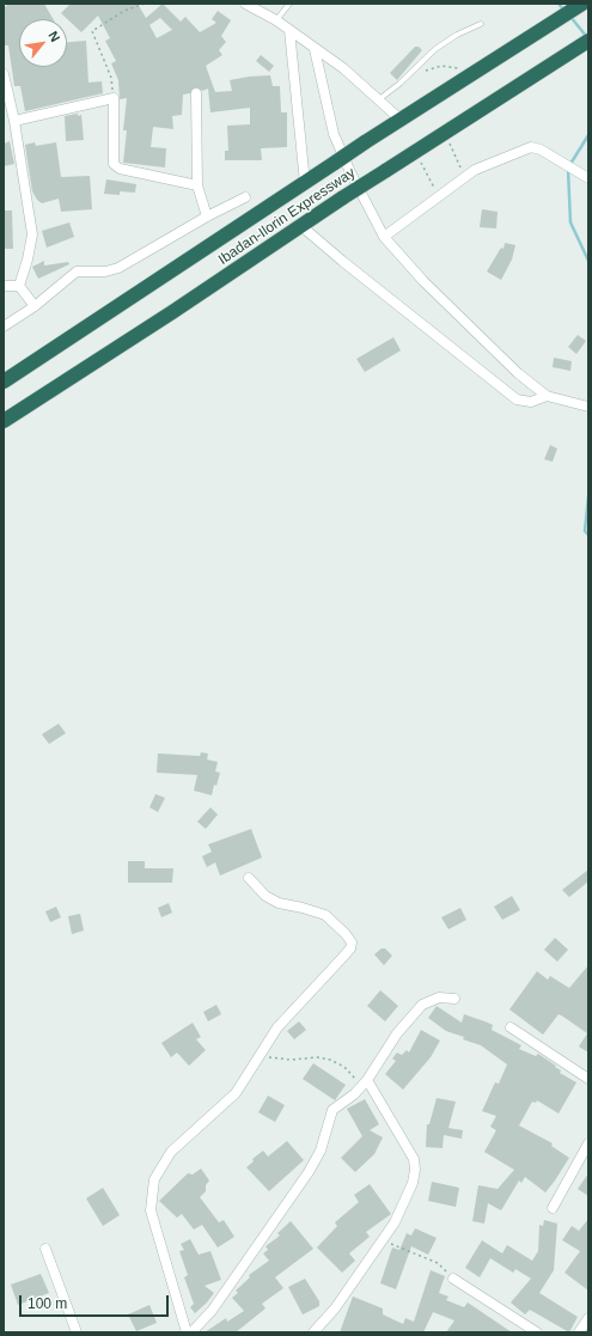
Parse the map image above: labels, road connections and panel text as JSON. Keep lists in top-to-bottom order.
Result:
{
  "streets": {
    "highway": ["Ibadan-Ilorin Expressway"]
  },
  "scale_bar": "100 m",
  "north": "top right"
}
